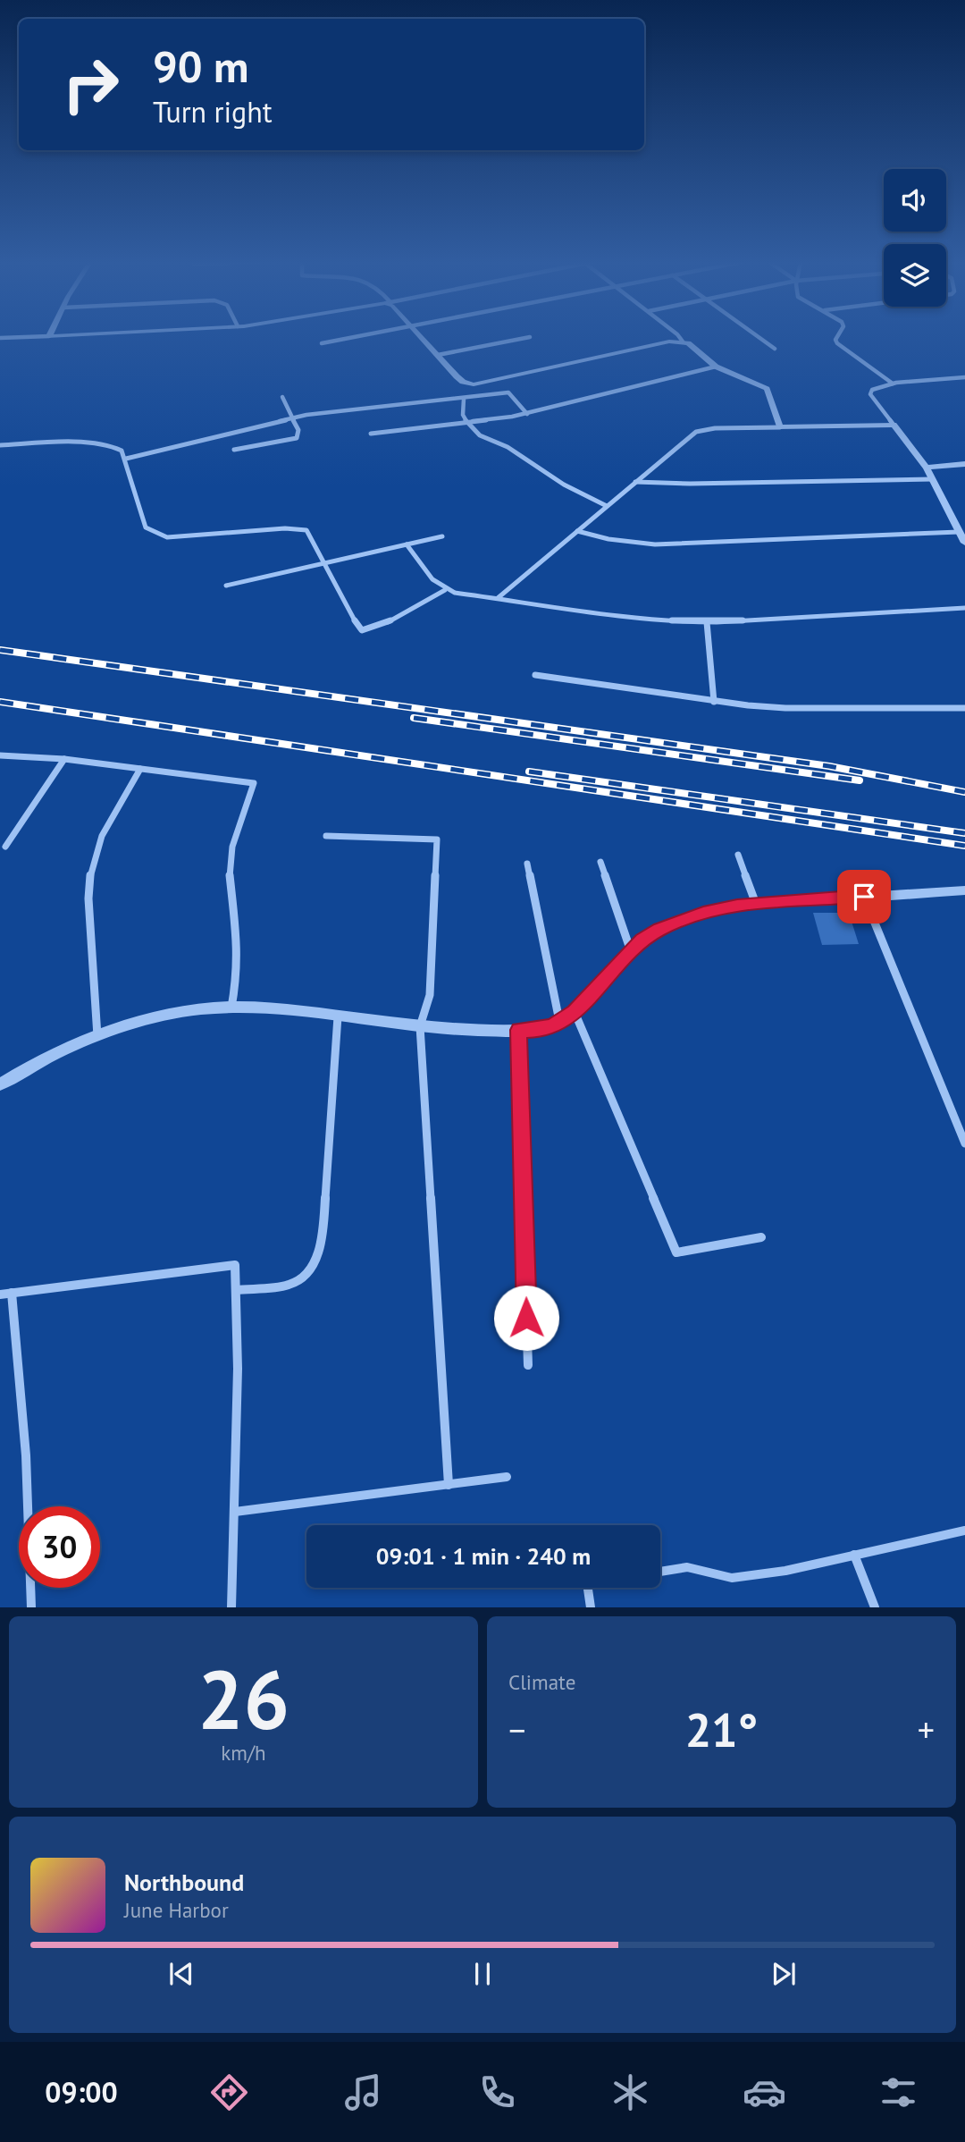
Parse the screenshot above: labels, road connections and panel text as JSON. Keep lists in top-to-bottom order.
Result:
{
  "page": {
    "turn": ["90 m", "Turn right"],
    "limit": "30",
    "trip": "09:01 · 1 min · 240 m",
    "tile": [
      ["26", "km/h"],
      "Climate"
    ],
    "heat": ["−", "21°", "+"],
    "song": ["Northbound", "June Harbor"],
    "tabs": "09:00"
  }
}
